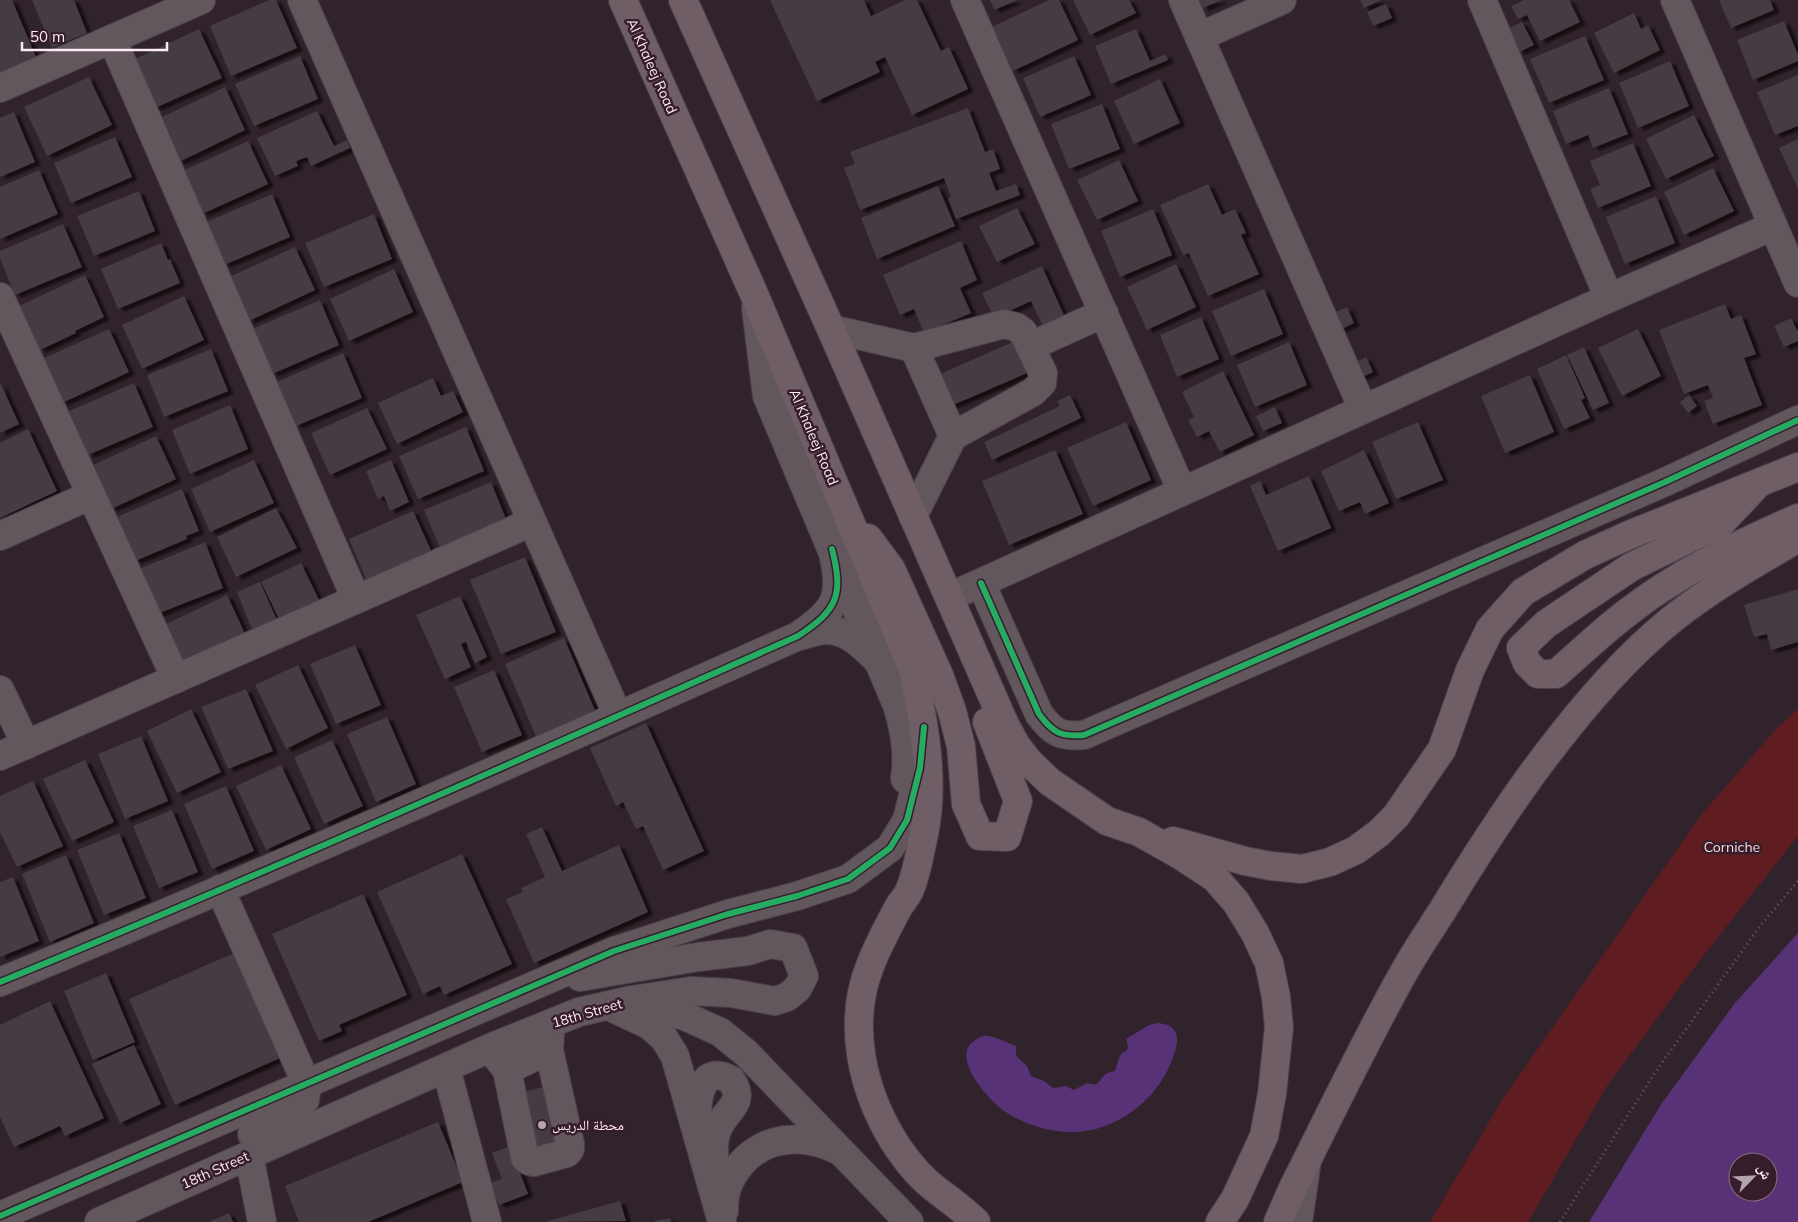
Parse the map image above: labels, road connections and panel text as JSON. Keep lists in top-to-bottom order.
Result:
{
  "streets": {
    "main road": ["Al Khaleej Road"],
    "street": ["18th Street"]
  },
  "parks": ["Corniche"],
  "places": ["محطة الدريس"],
  "scale_bar": "50 m",
  "north": "top right"
}
